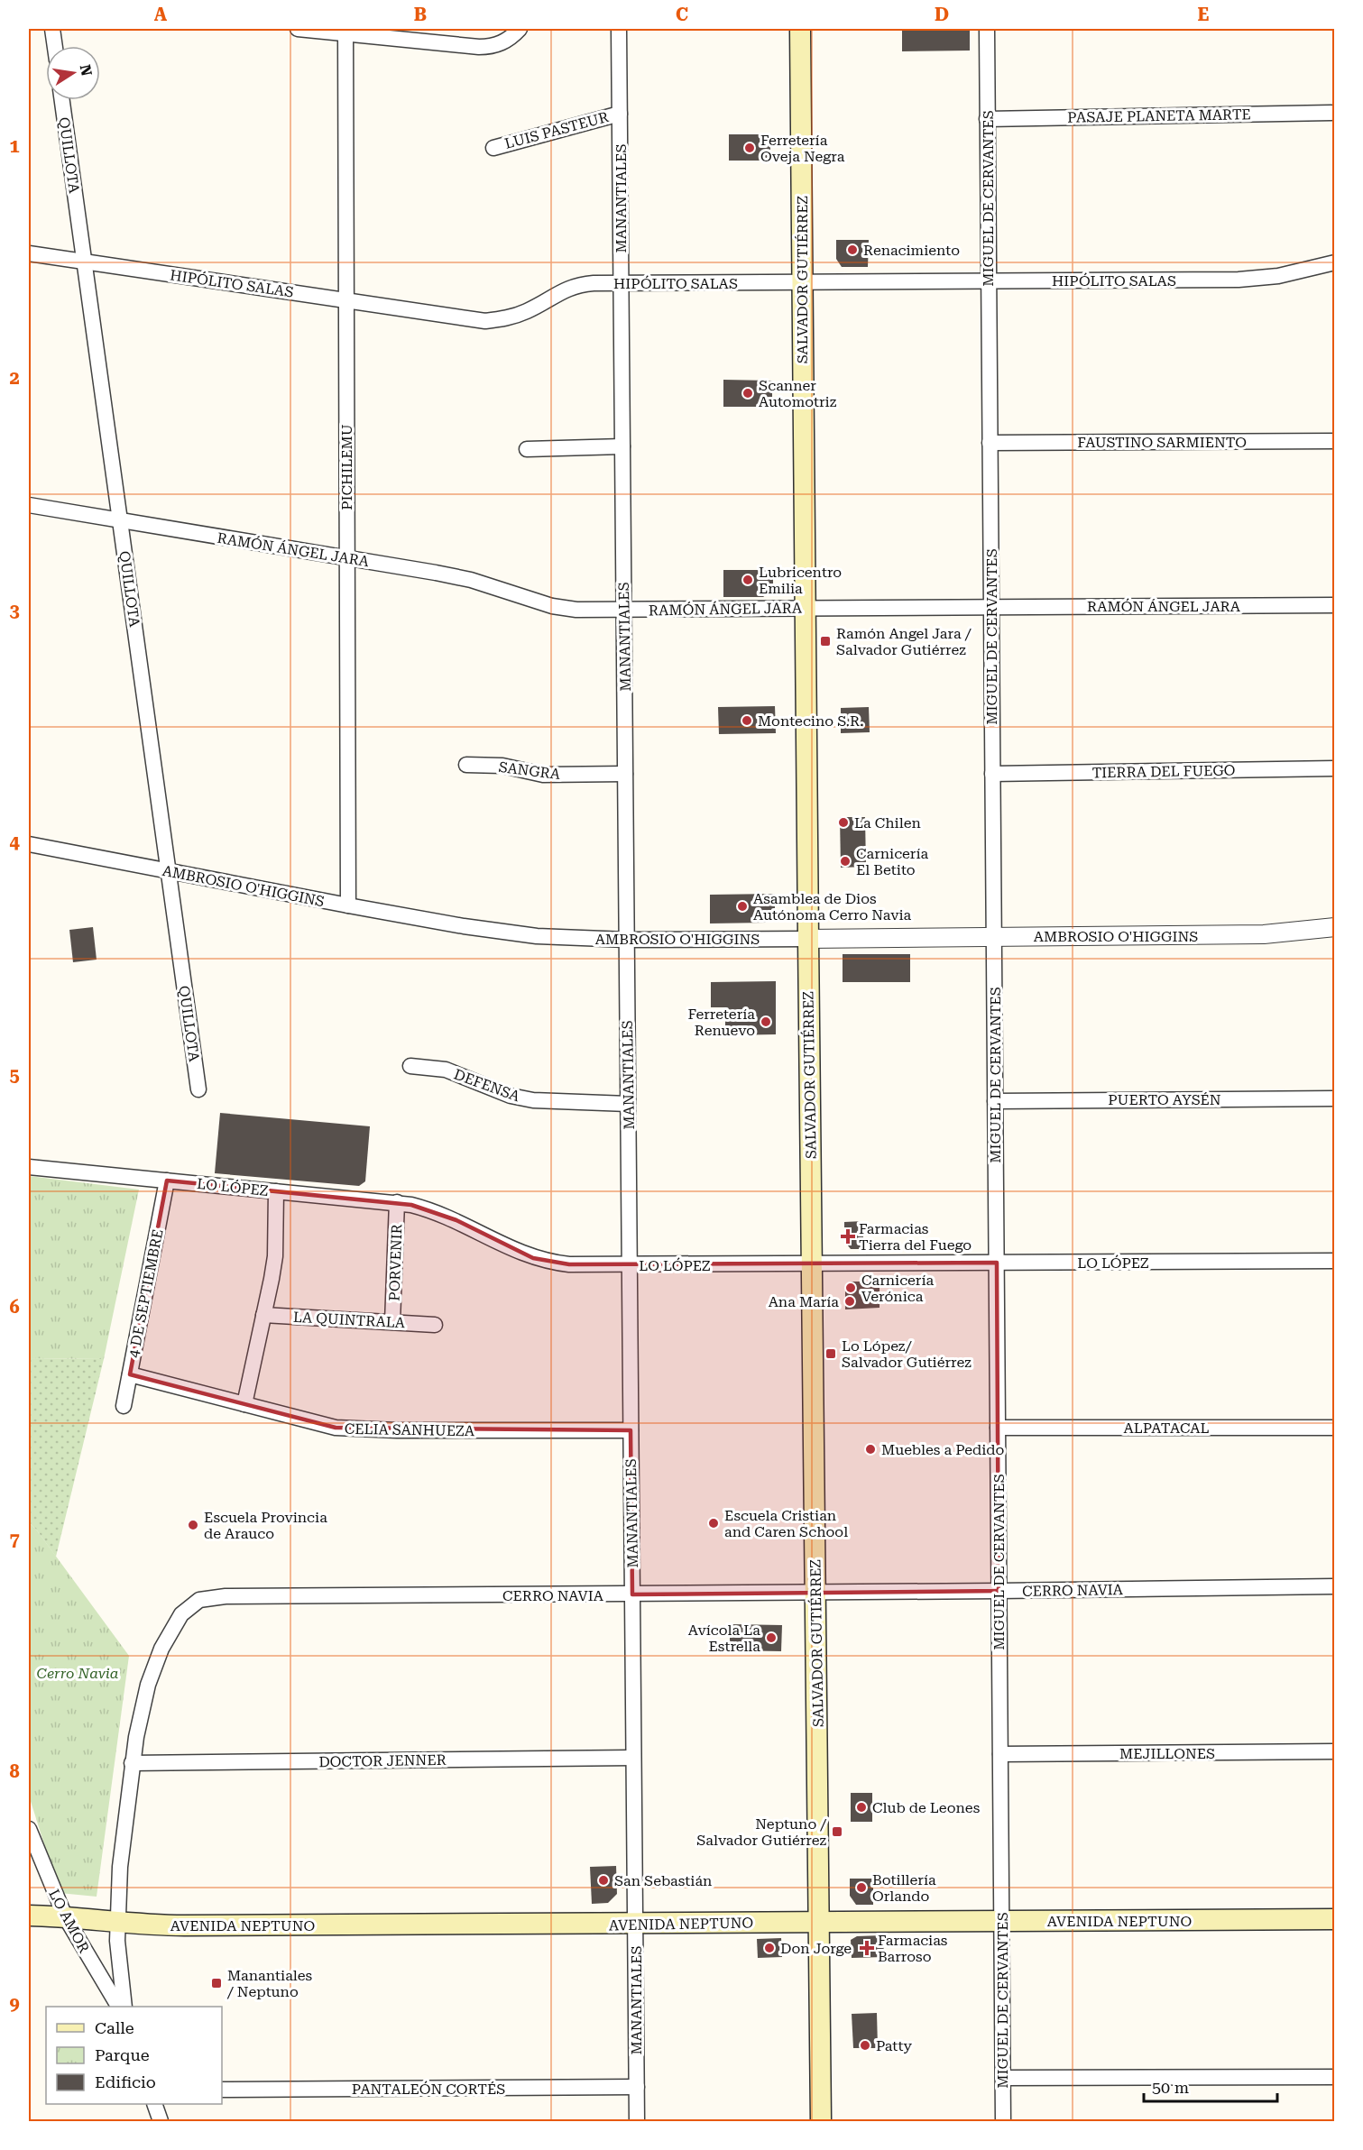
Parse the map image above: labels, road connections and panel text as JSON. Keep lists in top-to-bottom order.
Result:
{
  "streets": {
    "main road": ["SALVADOR GUTIÉRREZ", "AVENIDA NEPTUNO"],
    "street": [
      "PASAJE PLANETA MARTE",
      "LUIS PASTEUR",
      "QUILLOTA",
      "MANANTIALES",
      "MIGUEL DE CERVANTES",
      "HIPÓLITO SALAS",
      "FAUSTINO SARMIENTO",
      "PICHILEMU",
      "RAMÓN ÁNGEL JARA",
      "SANGRA",
      "TIERRA DEL FUEGO",
      "AMBROSIO O'HIGGINS",
      "DEFENSA",
      "PUERTO AYSÉN",
      "LO LÓPEZ",
      "PORVENIR",
      "4 DE SEPTIEMBRE",
      "LA QUINTRALA",
      "ALPATACAL",
      "CELIA SANHUEZA",
      "CERRO NAVIA",
      "MEJILLONES",
      "DOCTOR JENNER",
      "LO AMOR",
      "PANTALEÓN CORTÉS"
    ]
  },
  "crossings": [
    ["PASAJE PLANETA MARTE", "MIGUEL DE CERVANTES"],
    ["LUIS PASTEUR", "MANANTIALES"],
    ["QUILLOTA", "HIPÓLITO SALAS"],
    ["QUILLOTA", "RAMÓN ÁNGEL JARA"],
    ["QUILLOTA", "AMBROSIO O'HIGGINS"],
    ["MANANTIALES", "HIPÓLITO SALAS"],
    ["MANANTIALES", "RAMÓN ÁNGEL JARA"],
    ["MANANTIALES", "SANGRA"],
    ["MANANTIALES", "AMBROSIO O'HIGGINS"],
    ["MANANTIALES", "DEFENSA"],
    ["MANANTIALES", "LO LÓPEZ"],
    ["MANANTIALES", "CELIA SANHUEZA"],
    ["MANANTIALES", "CERRO NAVIA"],
    ["MANANTIALES", "DOCTOR JENNER"],
    ["MANANTIALES", "AVENIDA NEPTUNO"],
    ["MANANTIALES", "PANTALEÓN CORTÉS"],
    ["MIGUEL DE CERVANTES", "HIPÓLITO SALAS"],
    ["MIGUEL DE CERVANTES", "FAUSTINO SARMIENTO"],
    ["MIGUEL DE CERVANTES", "RAMÓN ÁNGEL JARA"],
    ["MIGUEL DE CERVANTES", "TIERRA DEL FUEGO"],
    ["MIGUEL DE CERVANTES", "AMBROSIO O'HIGGINS"],
    ["MIGUEL DE CERVANTES", "PUERTO AYSÉN"],
    ["MIGUEL DE CERVANTES", "LO LÓPEZ"],
    ["MIGUEL DE CERVANTES", "ALPATACAL"],
    ["MIGUEL DE CERVANTES", "CERRO NAVIA"],
    ["MIGUEL DE CERVANTES", "MEJILLONES"],
    ["MIGUEL DE CERVANTES", "AVENIDA NEPTUNO"],
    ["SALVADOR GUTIÉRREZ", "HIPÓLITO SALAS"],
    ["SALVADOR GUTIÉRREZ", "RAMÓN ÁNGEL JARA"],
    ["SALVADOR GUTIÉRREZ", "AMBROSIO O'HIGGINS"],
    ["SALVADOR GUTIÉRREZ", "LO LÓPEZ"],
    ["SALVADOR GUTIÉRREZ", "CERRO NAVIA"],
    ["SALVADOR GUTIÉRREZ", "AVENIDA NEPTUNO"],
    ["HIPÓLITO SALAS", "PICHILEMU"],
    ["PICHILEMU", "RAMÓN ÁNGEL JARA"],
    ["PICHILEMU", "AMBROSIO O'HIGGINS"],
    ["LO LÓPEZ", "PORVENIR"],
    ["LO LÓPEZ", "4 DE SEPTIEMBRE"],
    ["PORVENIR", "LA QUINTRALA"],
    ["4 DE SEPTIEMBRE", "CELIA SANHUEZA"],
    ["CERRO NAVIA", "DOCTOR JENNER"],
    ["CERRO NAVIA", "AVENIDA NEPTUNO"],
    ["LO AMOR", "AVENIDA NEPTUNO"]
  ],
  "parks": ["Cerro Navia"],
  "places": {
    "other": [
      "Ferretería Oveja Negra",
      "Renacimiento",
      "Scanner Automotriz",
      "Lubricentro Emilia",
      "Montecino S.R.",
      "La Chilen",
      "Carnicería El Betito",
      "Asamblea de Dios Autónoma Cerro Navia",
      "Ferretería Renuevo",
      "Carnicería Verónica",
      "Ana María",
      "Muebles a Pedido",
      "Escuela Cristian and Caren School",
      "Escuela Provincia de Arauco",
      "Avícola La Estrella",
      "Club de Leones",
      "San Sebastián",
      "Botillería Orlando",
      "Don Jorge",
      "Patty"
    ],
    "transit": [
      "Ramón Angel Jara / Salvador Gutiérrez",
      "Lo López/ Salvador Gutiérrez",
      "Neptuno / Salvador Gutiérrez",
      "Manantiales / Neptuno"
    ],
    "health": ["Farmacias Tierra del Fuego", "Farmacias Barroso"]
  },
  "legend": ["Calle", "Parque", "Edificio"],
  "scale_bar": "50 m",
  "north": "right",
  "grid": {
    "columns": [
      "A",
      "B",
      "C",
      "D",
      "E"
    ],
    "rows": [
      "1",
      "2",
      "3",
      "4",
      "5",
      "6",
      "7",
      "8",
      "9"
    ]
  }
}
